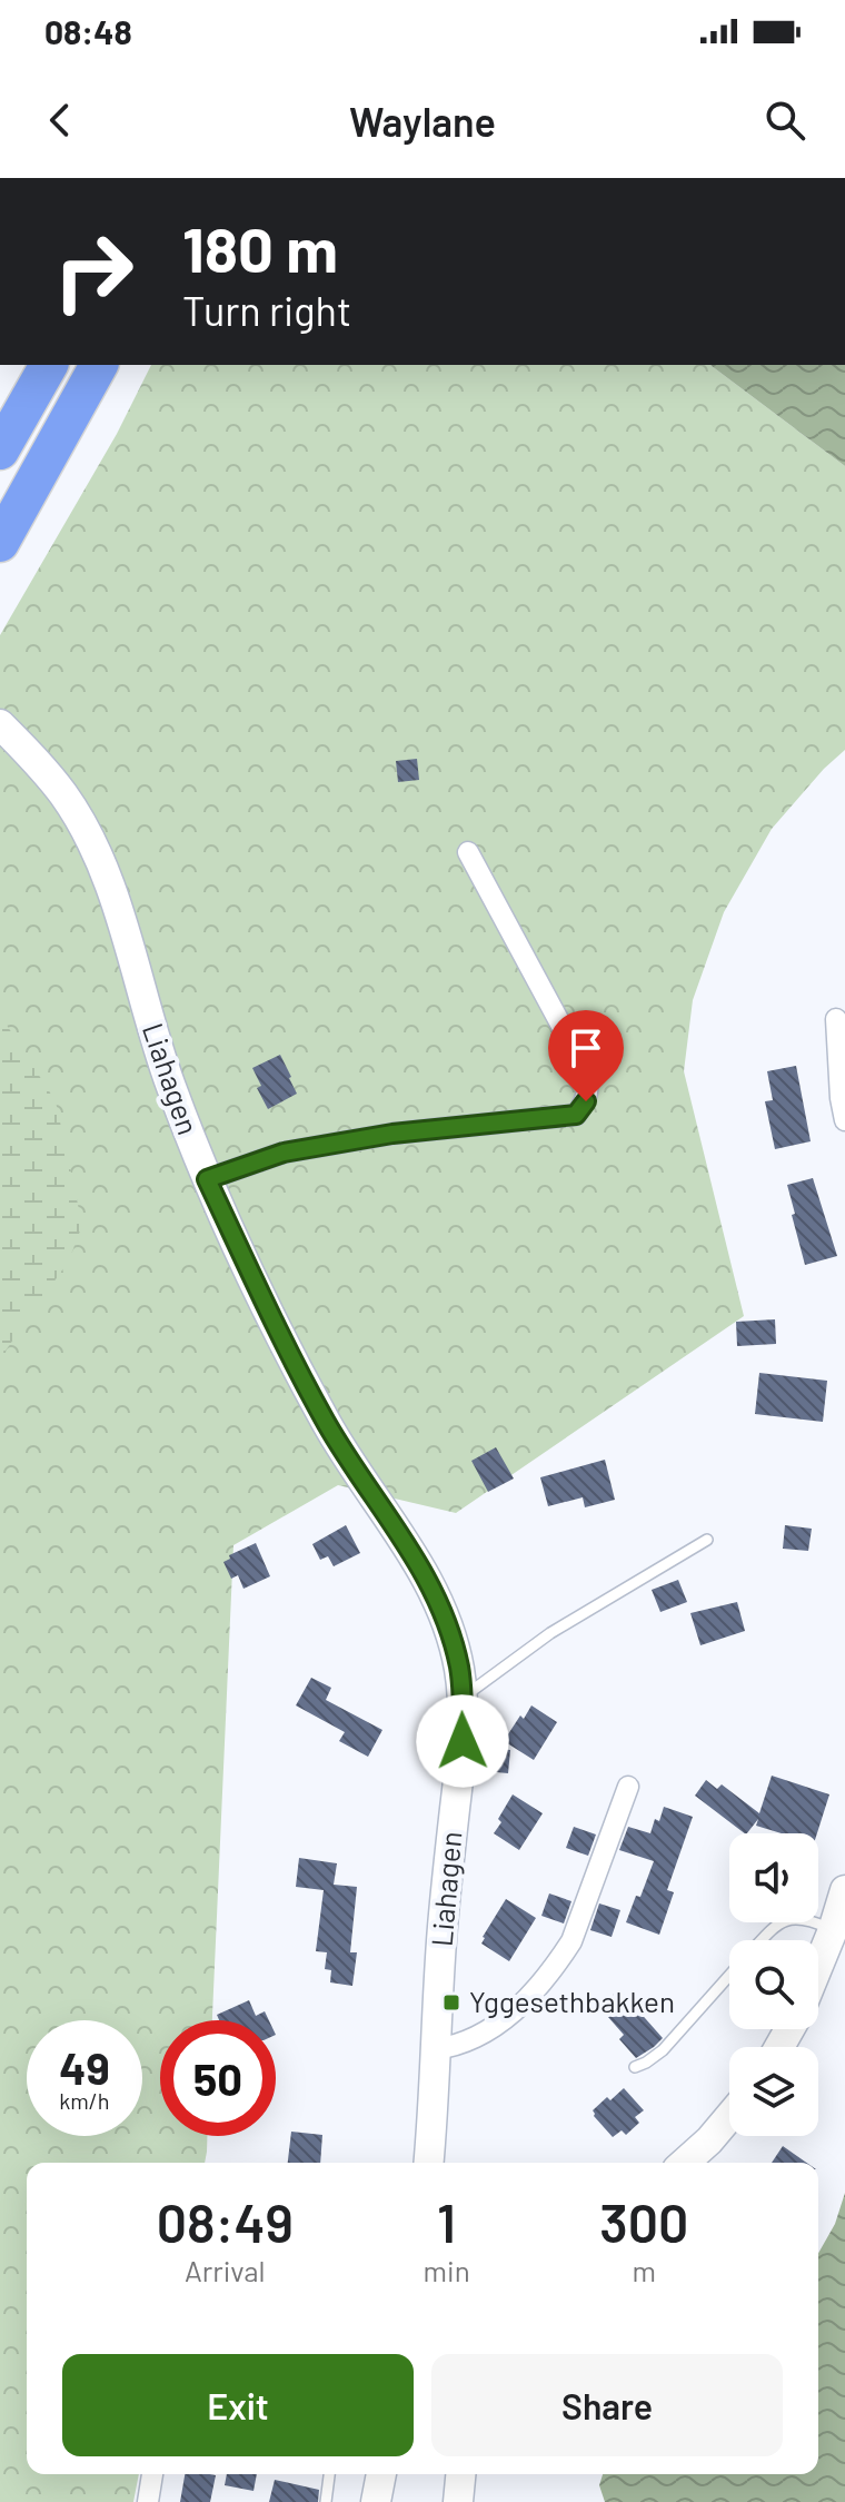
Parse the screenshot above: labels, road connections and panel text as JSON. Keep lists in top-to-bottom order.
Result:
{
  "streets": {
    "main road": ["Liahagen"]
  },
  "places": {
    "transit": ["Yggesethbakken"]
  },
  "page": {
    "status": "08:48",
    "header": "Waylane",
    "turn": ["180 m", "Turn right"],
    "speed": "49 km/h",
    "limit": "50",
    "eta": [
      "08:49",
      "Arrival",
      "1",
      "min",
      "300",
      "m"
    ],
    "buttons": ["Exit", "Share"]
  }
}
